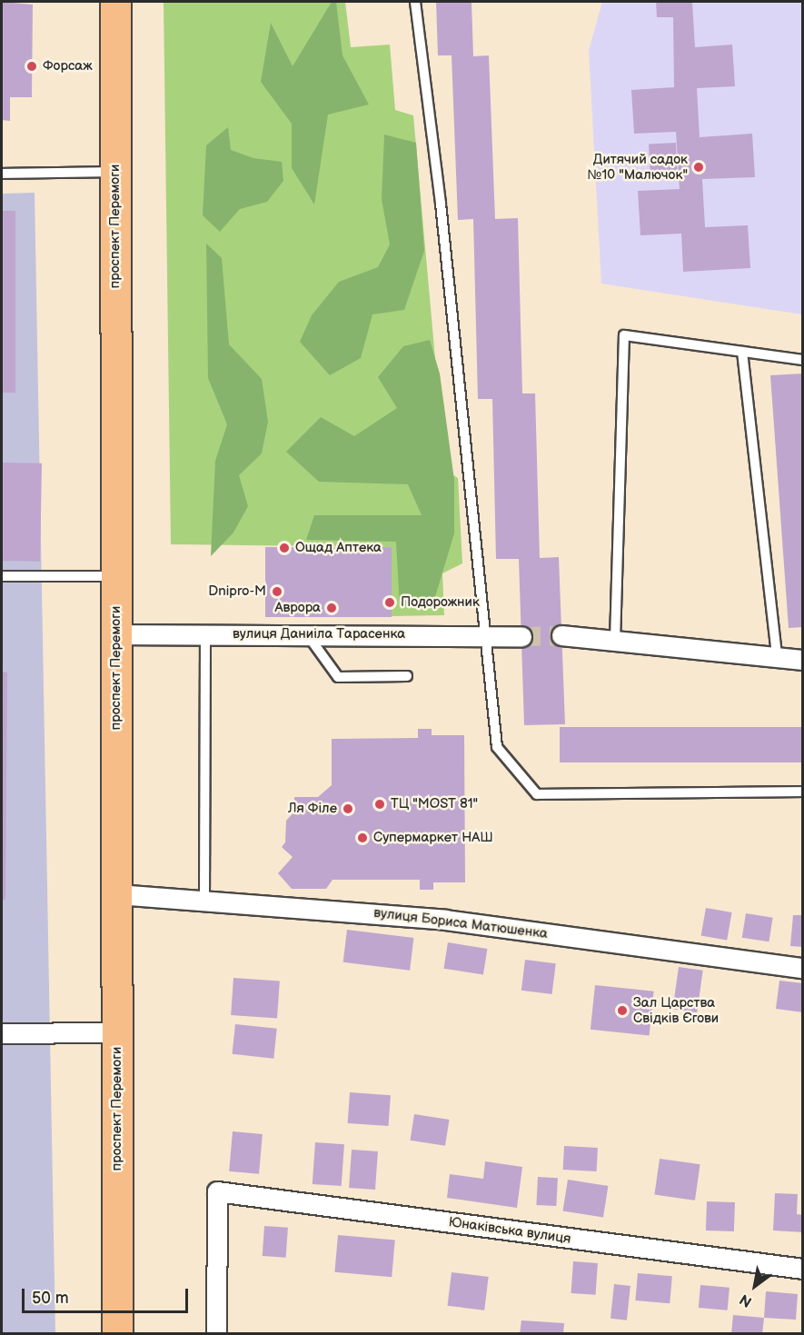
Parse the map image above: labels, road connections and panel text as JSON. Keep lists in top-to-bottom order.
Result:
{
  "streets": {
    "main road": ["проспект Перемоги"],
    "street": ["вулиця Даниіла Тарасенка", "вулиця Бориса Матюшенка", "Юнаківська вулиця"]
  },
  "crossings": [
    ["проспект Перемоги", "вулиця Даниіла Тарасенка"],
    ["проспект Перемоги", "вулиця Бориса Матюшенка"]
  ],
  "places": [
    "Форсаж",
    "Дитячий садок №10 \"Малючок\"",
    "Ощад Аптека",
    "Dnipro-M",
    "Подорожник",
    "Аврора",
    "ТЦ \"MOST 81\"",
    "Ля Філе",
    "Супермаркет НАШ",
    "Зал Царства Свідків Єгови"
  ],
  "scale_bar": "50 m",
  "north": "bottom left"
}
